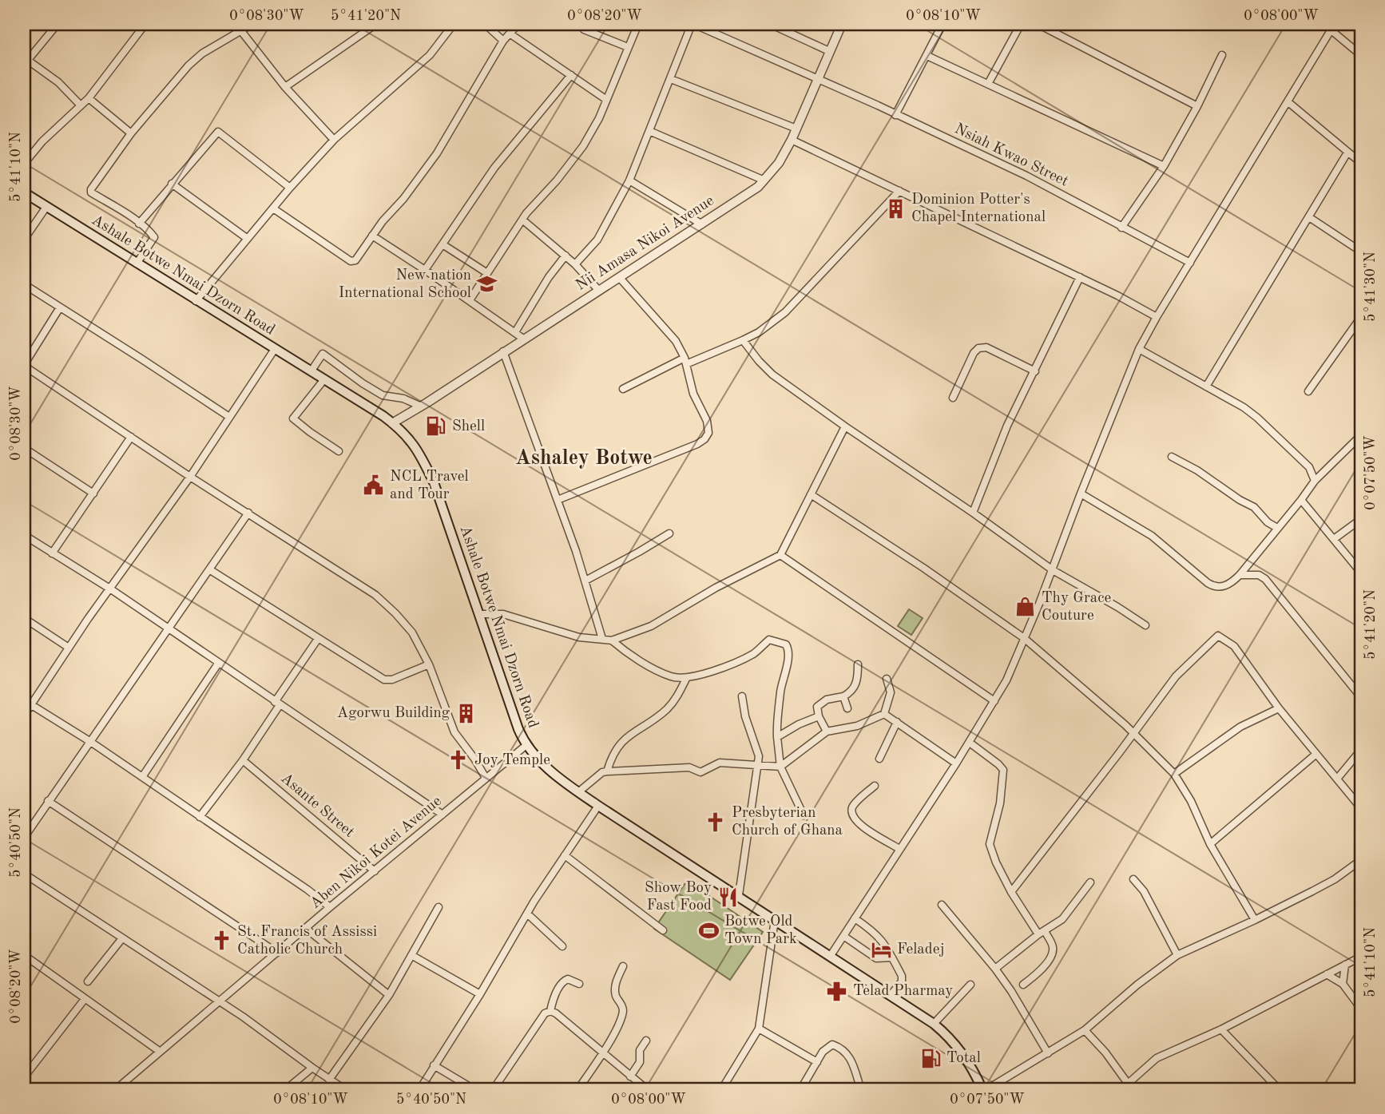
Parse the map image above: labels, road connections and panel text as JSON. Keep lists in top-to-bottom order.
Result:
{
  "streets": {
    "main road": ["Ashale Botwe Nmai Dzorn Road"],
    "street": [
      "Nsiah Kwao Street",
      "Nii Amasa Nikoi Avenue",
      "Asante Street",
      "Aben Nikoi Kotei Avenue"
    ]
  },
  "crossings": [
    ["Nsiah Kwao Street", "Nii Amasa Nikoi Avenue"],
    ["Nii Amasa Nikoi Avenue", "Ashale Botwe Nmai Dzorn Road"],
    ["Ashale Botwe Nmai Dzorn Road", "Aben Nikoi Kotei Avenue"],
    ["Asante Street", "Aben Nikoi Kotei Avenue"]
  ],
  "districts": ["Ashaley Botwe"],
  "places": {
    "building": ["Dominion Potter's Chapel International", "Agorwu Building"],
    "school or university": ["New nation International School"],
    "fuel station": ["Shell", "Total"],
    "public building": ["NCL Travel and Tour"],
    "shop": ["Thy Grace Couture"],
    "church": ["Joy Temple", "Presbyterian Church of Ghana", "St. Francis of Assissi Catholic Church"],
    "restaurant": ["Show Boy Fast Food"],
    "sports": ["Botwe Old Town Park"],
    "hotel": ["Feladej"],
    "pharmacy": ["Telad Pharmay"]
  },
  "coordinates": [
    "0°08'30\"W",
    "5°41'20\"N",
    "0°08'20\"W",
    "0°08'10\"W",
    "0°08'00\"W",
    "5°41'10\"N",
    "5°41'30\"N",
    "0°07'50\"W",
    "5°40'50\"N"
  ]
}
